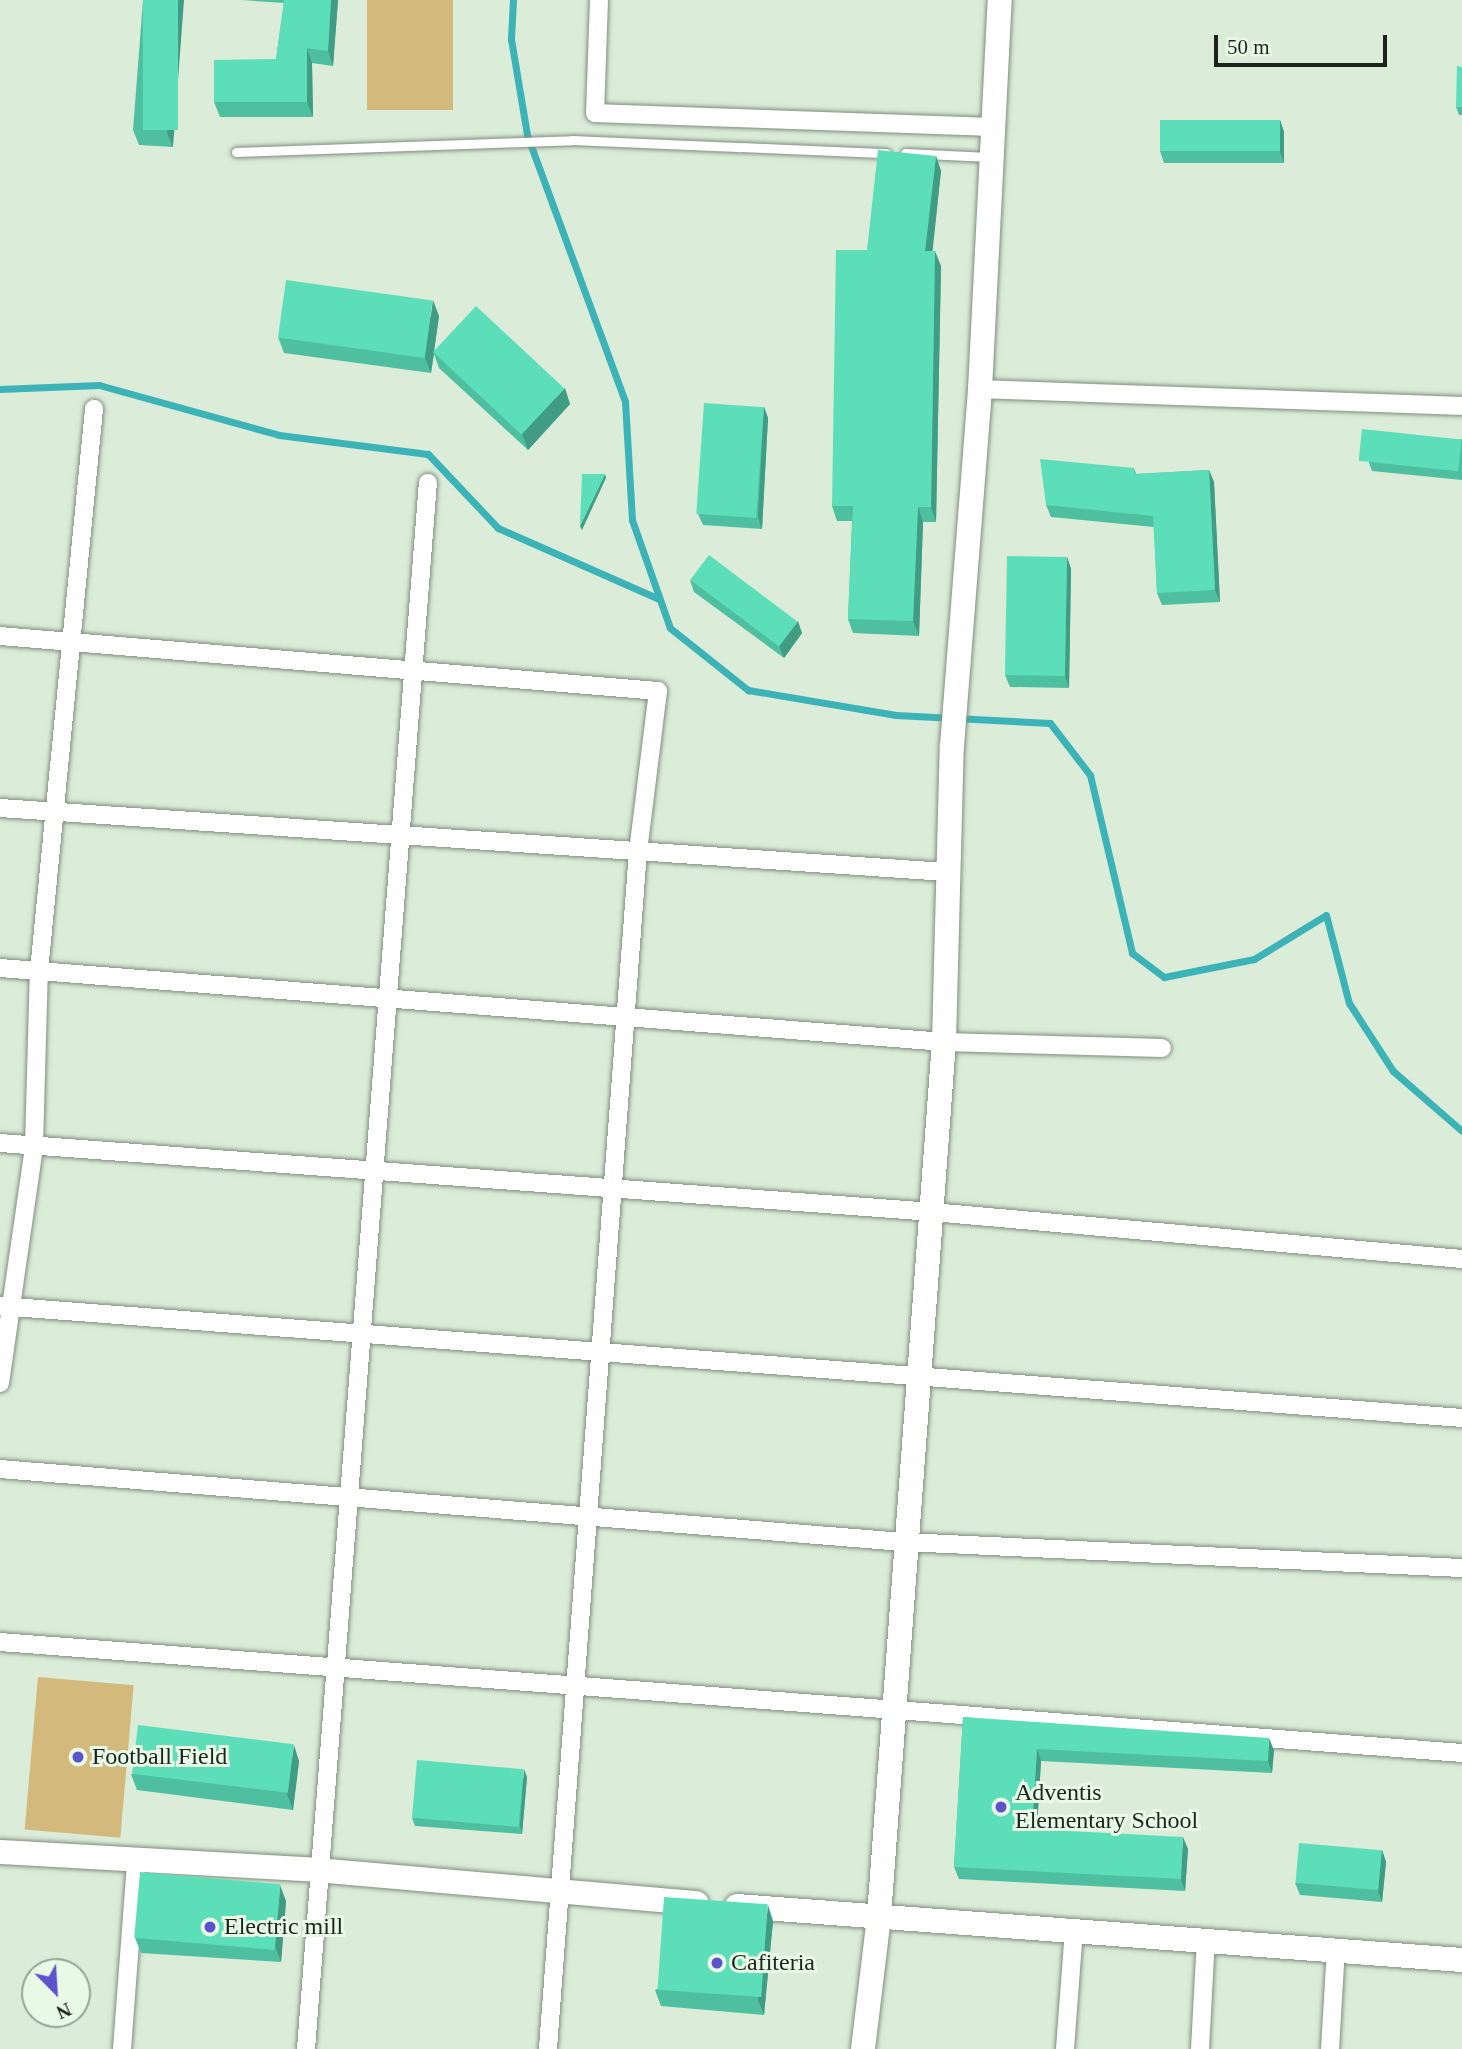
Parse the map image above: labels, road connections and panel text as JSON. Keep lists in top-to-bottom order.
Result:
{
  "places": [
    "Football Field",
    "Adventis Elementary School",
    "Electric mill",
    "Cafiteria"
  ],
  "scale_bar": "50 m",
  "north": "bottom right"
}
